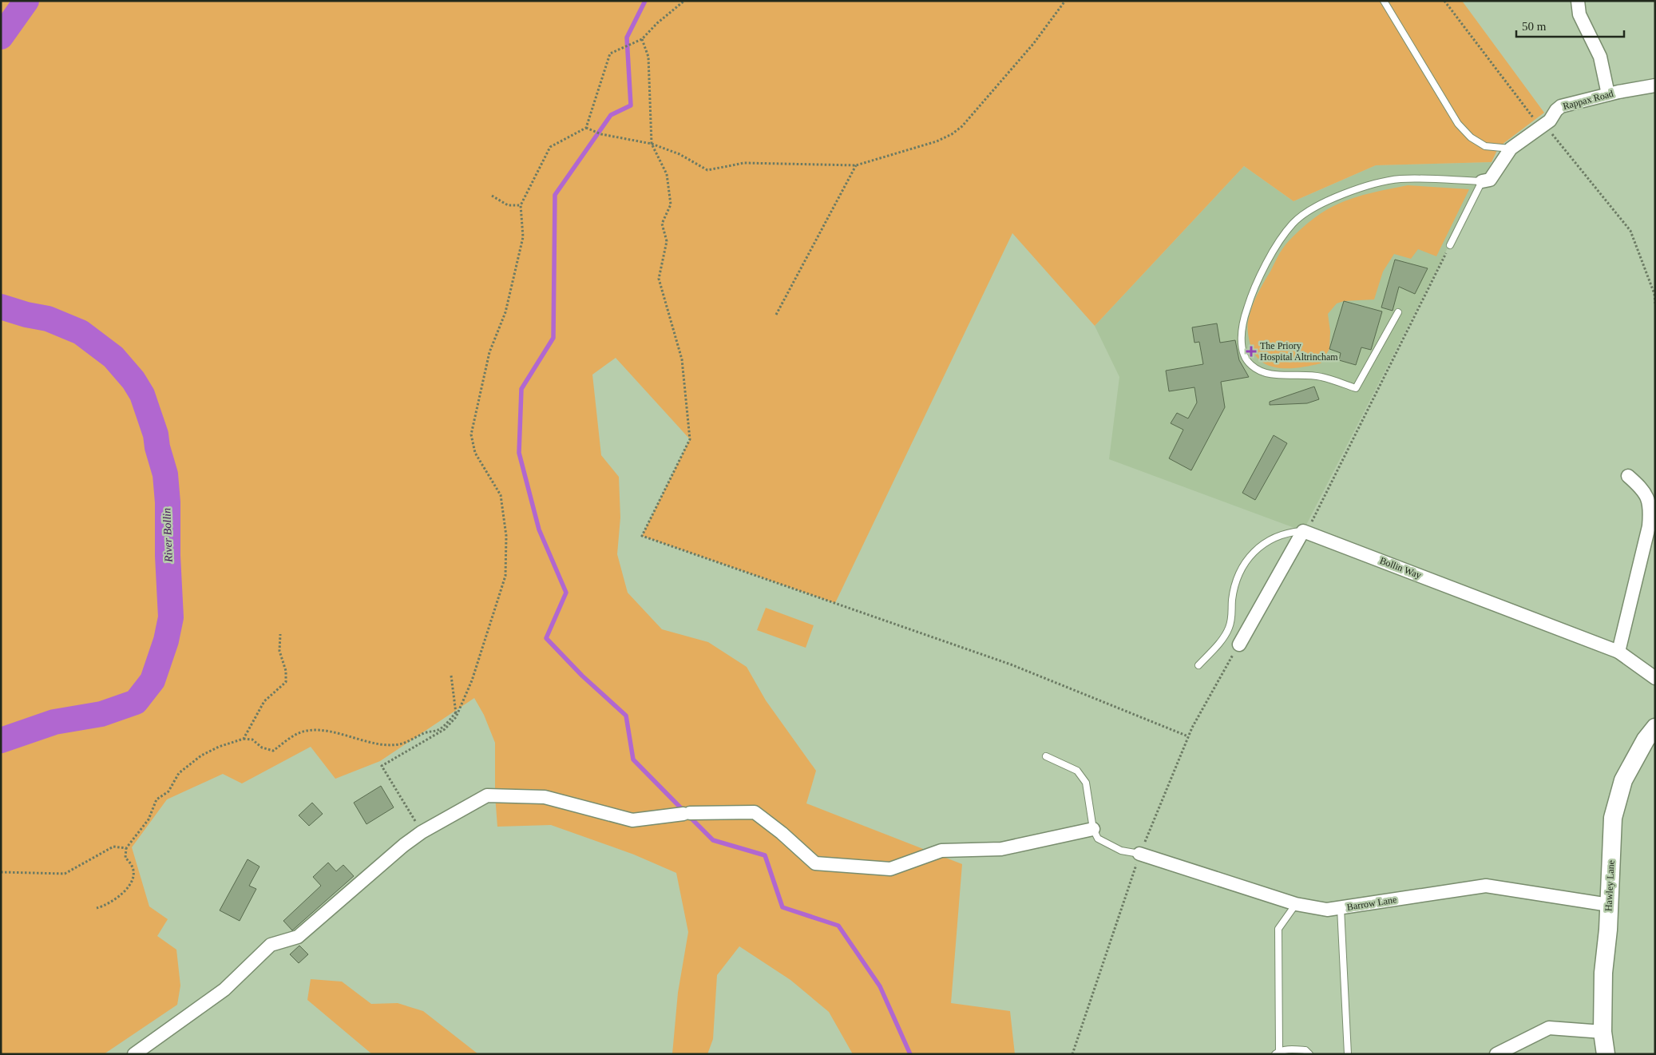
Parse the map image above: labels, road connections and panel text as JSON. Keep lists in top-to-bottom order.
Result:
{
  "streets": {
    "street": [
      "Rappax Road",
      "Bollin Way",
      "Hawley Lane",
      "Barrow Lane"
    ]
  },
  "crossings": [
    ["Hawley Lane", "Barrow Lane"]
  ],
  "water": ["River Bollin"],
  "places": {
    "health": ["The Priory Hospital Altrincham"]
  },
  "scale_bar": "50 m"
}
